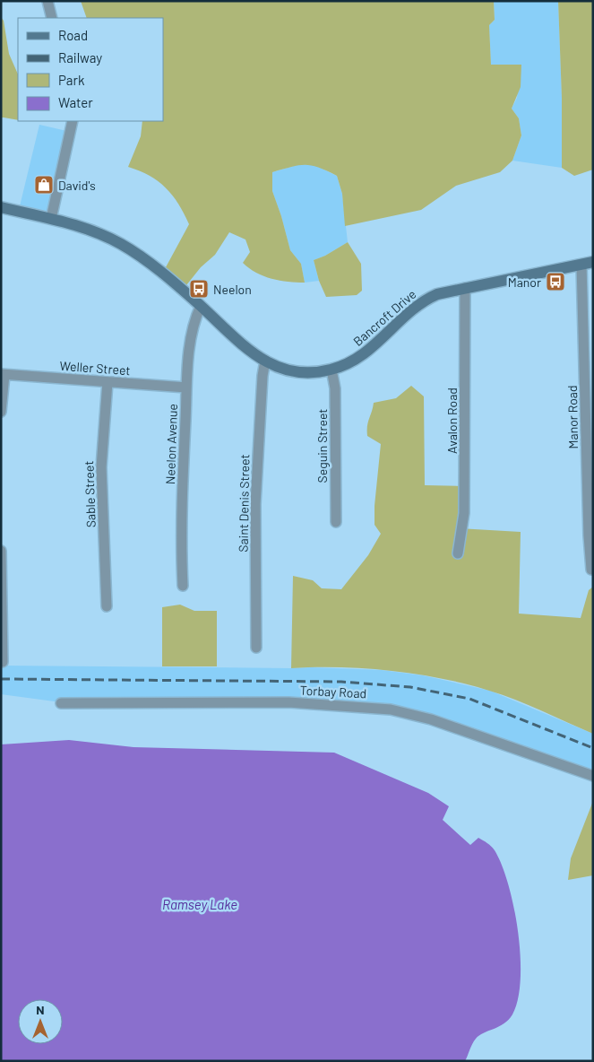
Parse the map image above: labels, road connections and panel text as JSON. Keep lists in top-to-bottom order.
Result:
{
  "streets": {
    "main road": ["Bancroft Drive"],
    "street": [
      "Weller Street",
      "Manor Road",
      "Avalon Road",
      "Neelon Avenue",
      "Seguin Street",
      "Sable Street",
      "Saint Denis Street",
      "Torbay Road"
    ]
  },
  "crossings": [
    ["Bancroft Drive", "Manor Road"],
    ["Bancroft Drive", "Avalon Road"],
    ["Bancroft Drive", "Neelon Avenue"],
    ["Bancroft Drive", "Seguin Street"],
    ["Bancroft Drive", "Saint Denis Street"],
    ["Weller Street", "Neelon Avenue"],
    ["Weller Street", "Sable Street"]
  ],
  "water": ["Ramsey Lake"],
  "places": {
    "shop": ["David's"],
    "bus stop": ["Manor", "Neelon"]
  },
  "legend": [
    "Road",
    "Railway",
    "Park",
    "Water"
  ],
  "north": "top"
}
